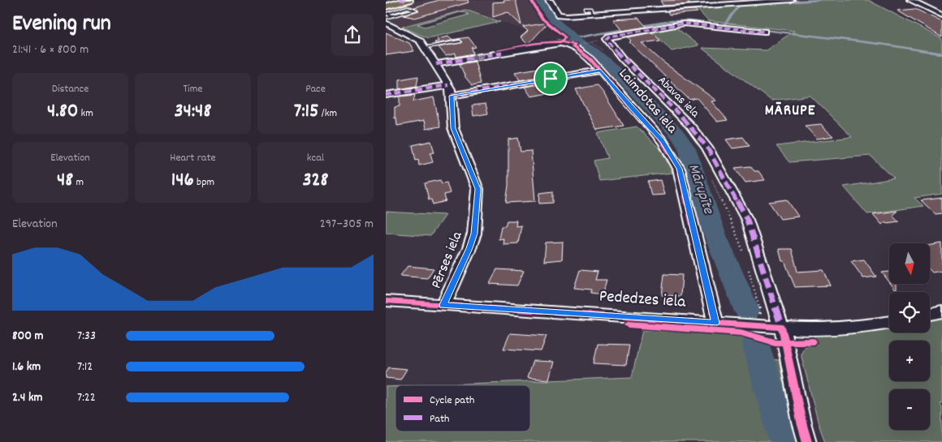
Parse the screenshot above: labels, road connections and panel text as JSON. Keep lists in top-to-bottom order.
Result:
{
  "streets": {
    "street": [
      "Abavas iela",
      "Laimdotas iela",
      "Pērses iela",
      "Pededzes iela"
    ]
  },
  "crossings": [
    ["Abavas iela", "Pededzes iela"],
    ["Laimdotas iela", "Pērses iela"],
    ["Laimdotas iela", "Pededzes iela"],
    ["Pērses iela", "Pededzes iela"]
  ],
  "districts": ["MĀRUPE"],
  "water": ["Mārupīte"],
  "legend": ["Cycle path", "Path"],
  "north": "bottom",
  "page": {
    "heading": ["Evening run", "21:41 · 6 × 800 m"],
    "stats": [
      ["Distance", "4.80 km"],
      ["Time", "34:48"],
      ["Pace", "7:15 /km"],
      ["Elevation", "48 m"],
      ["Heart rate", "146 bpm"],
      ["kcal", "328"]
    ],
    "chart": ["Elevation", "297–305 m"],
    "map_buttons": ["+", "−"],
    "list": [
      {
        "name": "800 m",
        "note": "7:33"
      },
      {
        "name": "1.6 km",
        "note": "7:12"
      },
      {
        "name": "2.4 km",
        "note": "7:22"
      }
    ]
  }
}
